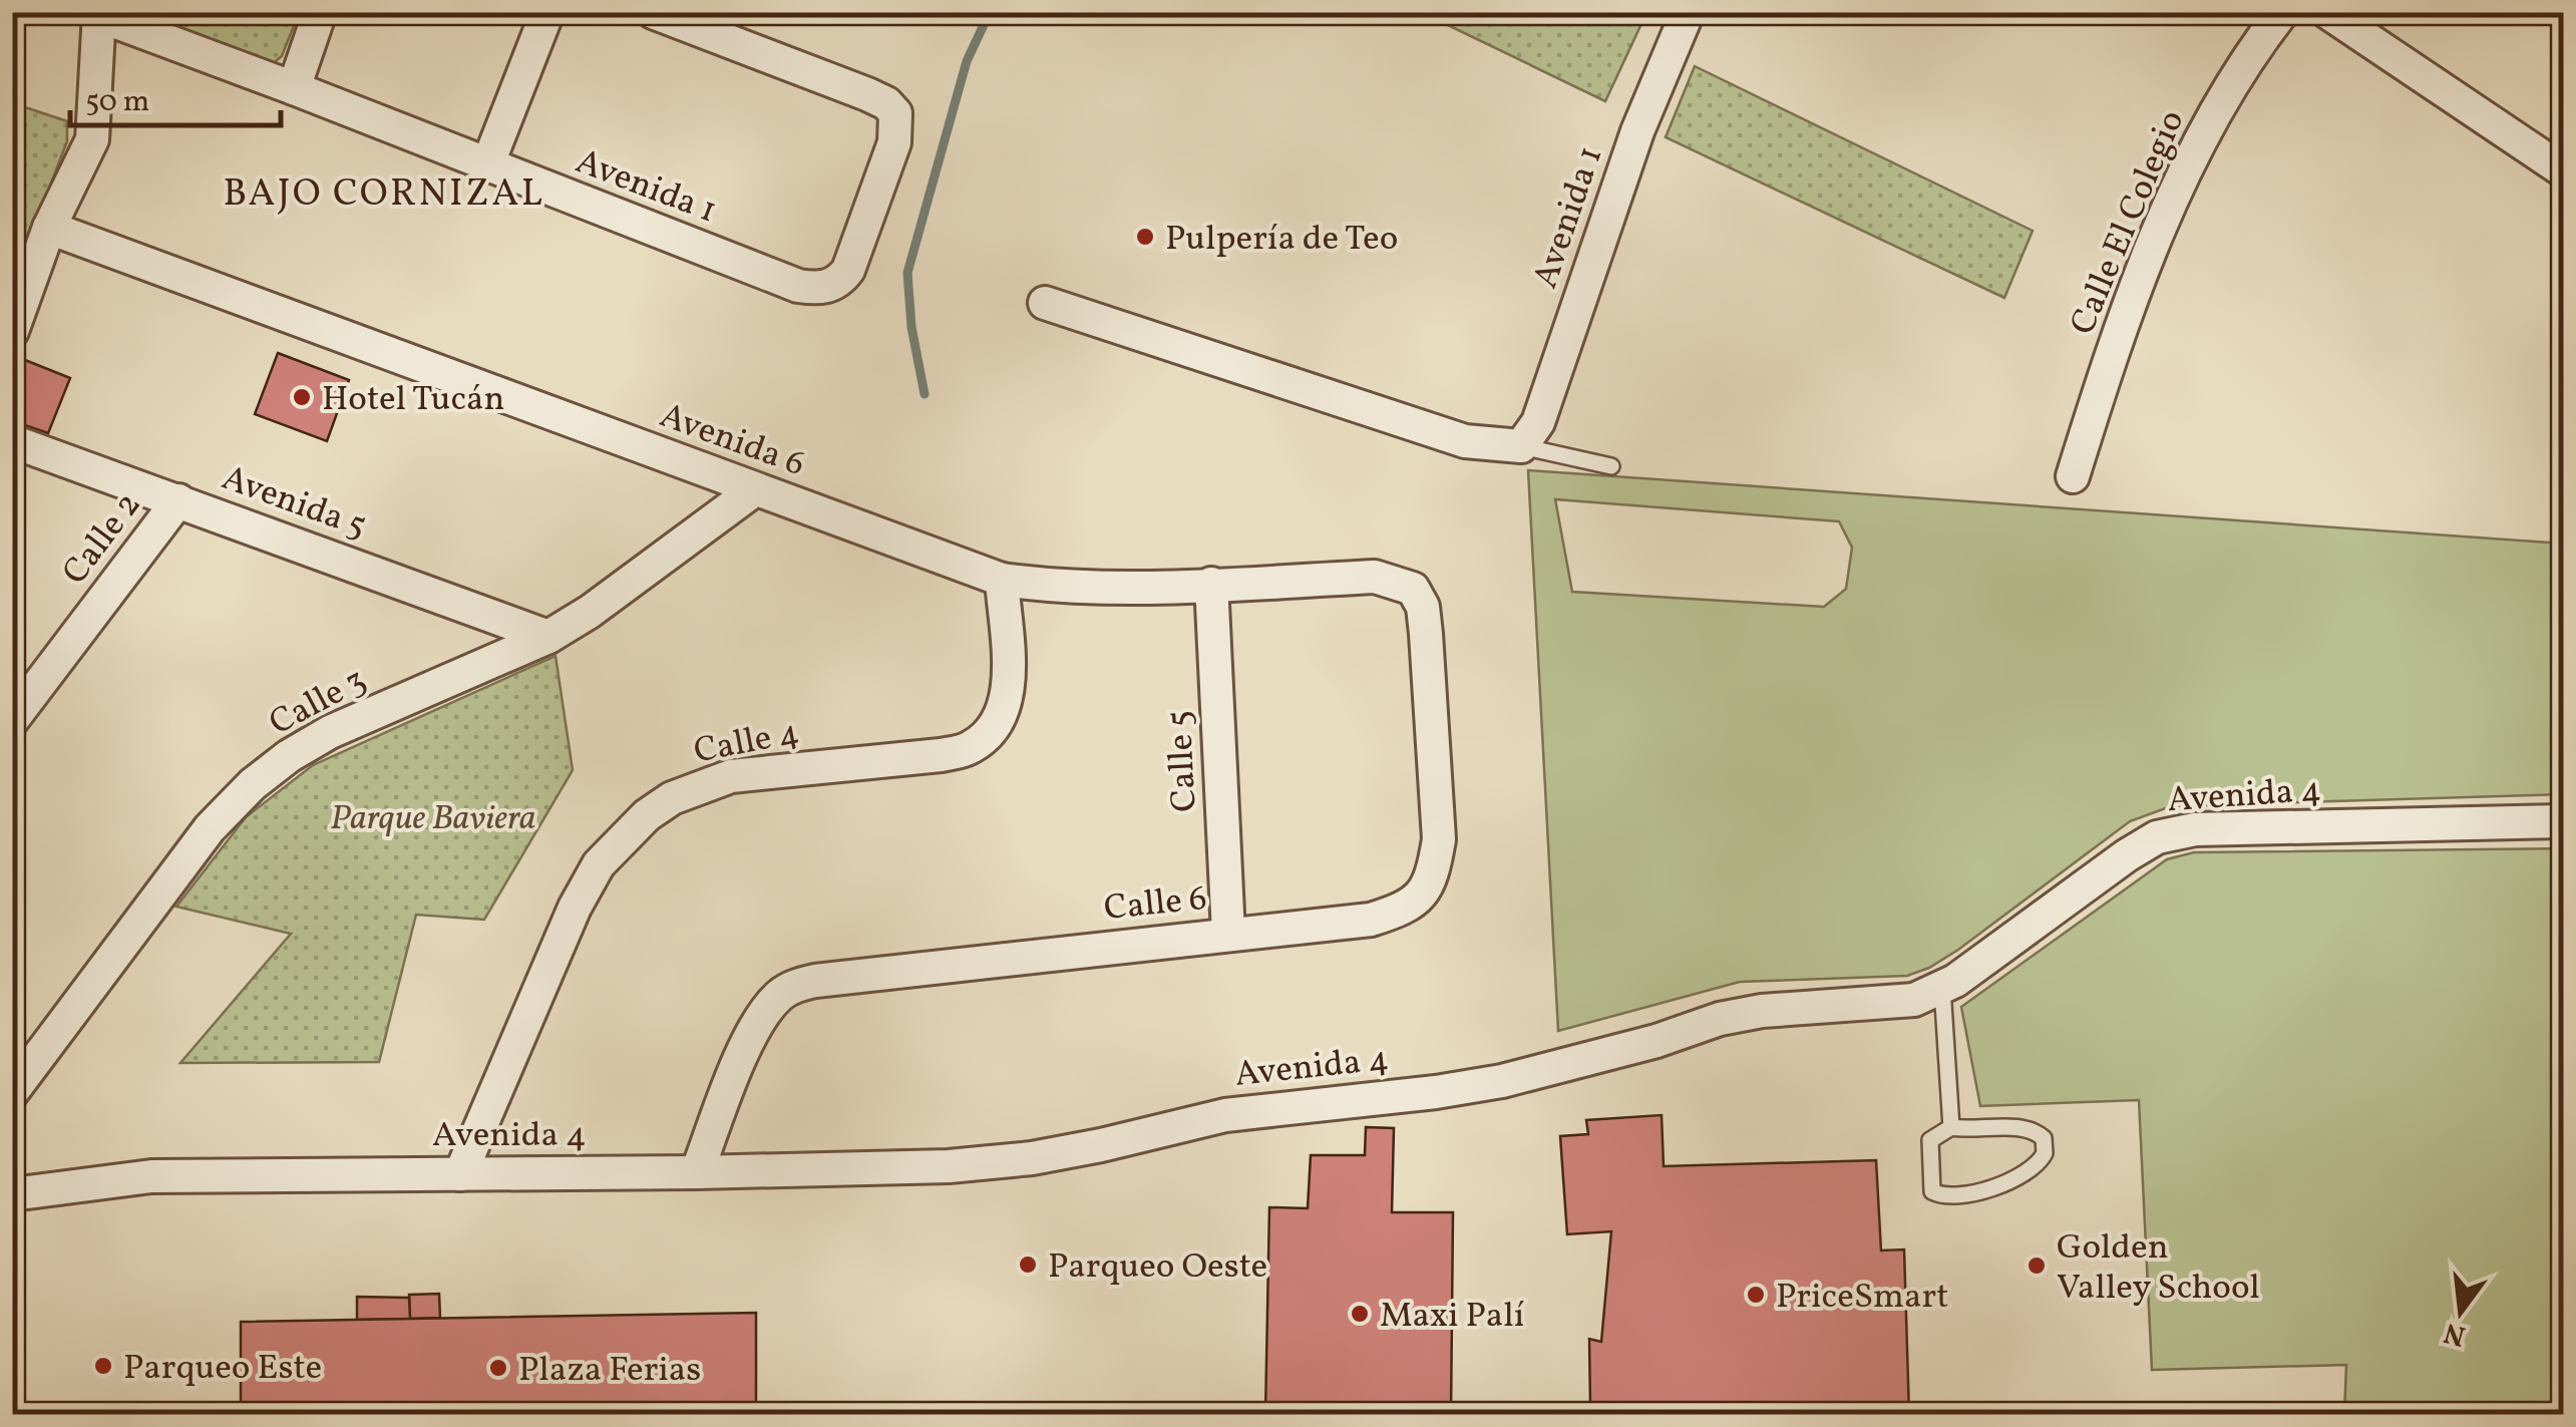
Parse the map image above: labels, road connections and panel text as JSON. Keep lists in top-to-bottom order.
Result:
{
  "streets": {
    "street": [
      "Avenida 1",
      "Calle El Colegio",
      "Avenida 6",
      "Avenida 5",
      "Calle 2",
      "Calle 3",
      "Calle 4",
      "Calle 5",
      "Avenida 4",
      "Calle 6"
    ]
  },
  "crossings": [
    ["Avenida 6", "Calle 3"],
    ["Avenida 6", "Calle 4"],
    ["Avenida 6", "Calle 5"],
    ["Avenida 6", "Calle 6"],
    ["Avenida 5", "Calle 2"],
    ["Avenida 5", "Calle 3"],
    ["Calle 4", "Avenida 4"],
    ["Calle 5", "Calle 6"],
    ["Avenida 4", "Calle 6"]
  ],
  "districts": ["BAJO CORNIZAL"],
  "parks": ["Parque Baviera"],
  "places": [
    "Pulpería de Teo",
    "Hotel Tucán",
    "Parqueo Oeste",
    "Golden Valley School",
    "PriceSmart",
    "Maxi Palí",
    "Parqueo Este",
    "Plaza Ferias"
  ],
  "scale_bar": "50 m",
  "north": "bottom"
}
